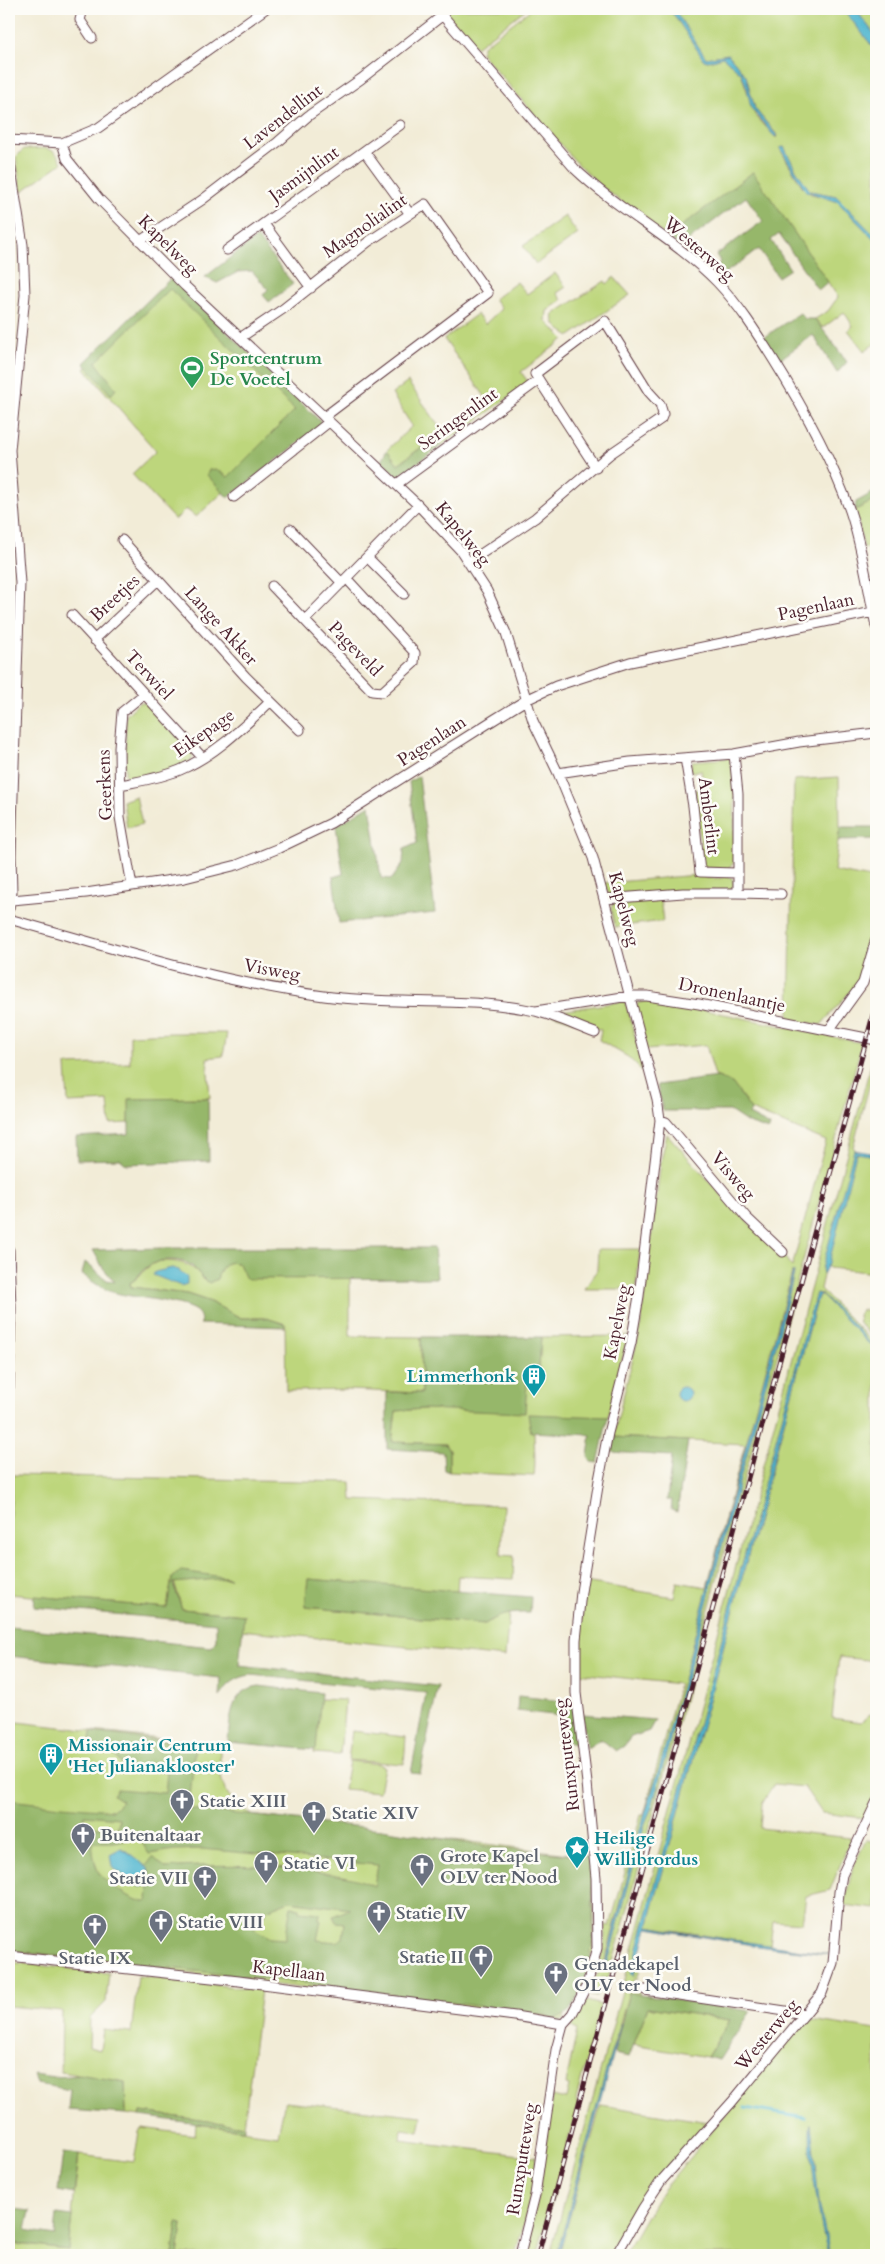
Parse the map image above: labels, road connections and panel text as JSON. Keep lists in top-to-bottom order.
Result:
{
  "streets": {
    "street": [
      "Lavendellint",
      "Jasmijnlint",
      "Magnolialint",
      "Kapelweg",
      "Westerweg",
      "Seringenlint",
      "Breetjes",
      "Pagenlaan",
      "Lange Akker",
      "Pageveld",
      "Terwiel",
      "Eikepage",
      "Geerkens",
      "Amberlint",
      "Visweg",
      "Dronenlaantje",
      "Runxputteweg",
      "Kapellaan"
    ]
  },
  "crossings": [
    ["Lavendellint", "Kapelweg"],
    ["Lavendellint", "Westerweg"],
    ["Jasmijnlint", "Magnolialint"],
    ["Magnolialint", "Kapelweg"],
    ["Kapelweg", "Seringenlint"],
    ["Kapelweg", "Pagenlaan"],
    ["Kapelweg", "Pageveld"],
    ["Kapelweg", "Amberlint"],
    ["Kapelweg", "Visweg"],
    ["Kapelweg", "Dronenlaantje"],
    ["Kapelweg", "Runxputteweg"],
    ["Westerweg", "Pagenlaan"],
    ["Breetjes", "Lange Akker"],
    ["Breetjes", "Terwiel"],
    ["Pagenlaan", "Geerkens"],
    ["Lange Akker", "Eikepage"],
    ["Terwiel", "Eikepage"],
    ["Terwiel", "Geerkens"],
    ["Eikepage", "Geerkens"],
    ["Visweg", "Dronenlaantje"],
    ["Runxputteweg", "Kapellaan"]
  ],
  "places": {
    "sports": ["Sportcentrum De Voetel"],
    "building": ["Limmerhonk", "Missionair Centrum 'Het Julianaklooster'"],
    "church": [
      "Statie XIII",
      "Statie XIV",
      "Buitenaltaar",
      "Statie VI",
      "Grote Kapel OLV ter Nood",
      "Statie VII",
      "Statie IV",
      "Statie VIII",
      "Statie IX",
      "Statie II",
      "Genadekapel OLV ter Nood"
    ],
    "place": ["Heilige Willibrordus"]
  }
}
